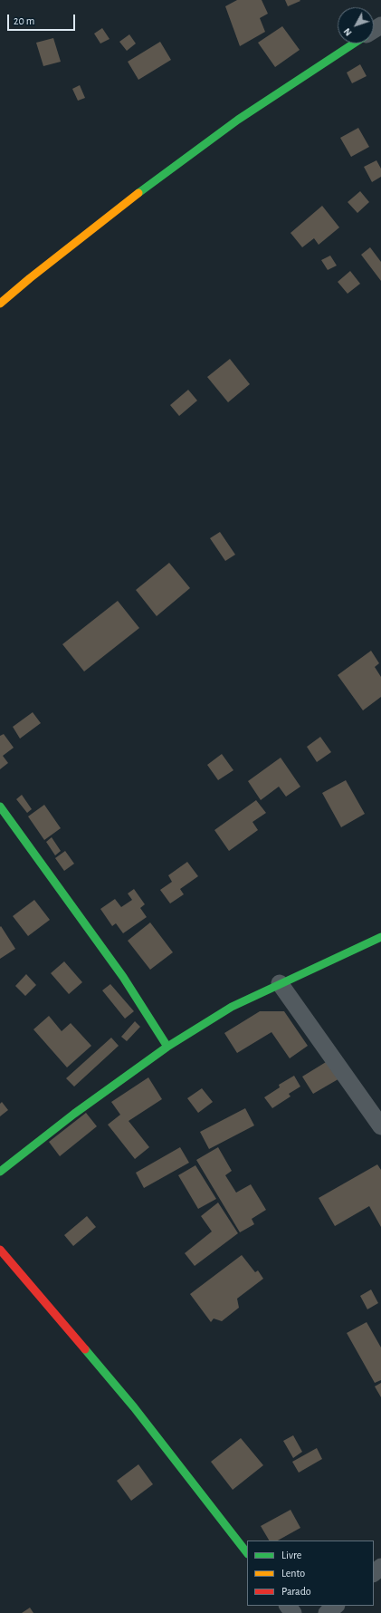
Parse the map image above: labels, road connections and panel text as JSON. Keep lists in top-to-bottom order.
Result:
{
  "legend": ["Livre", "Lento", "Parado"],
  "scale_bar": "20 m",
  "north": "bottom left"
}
